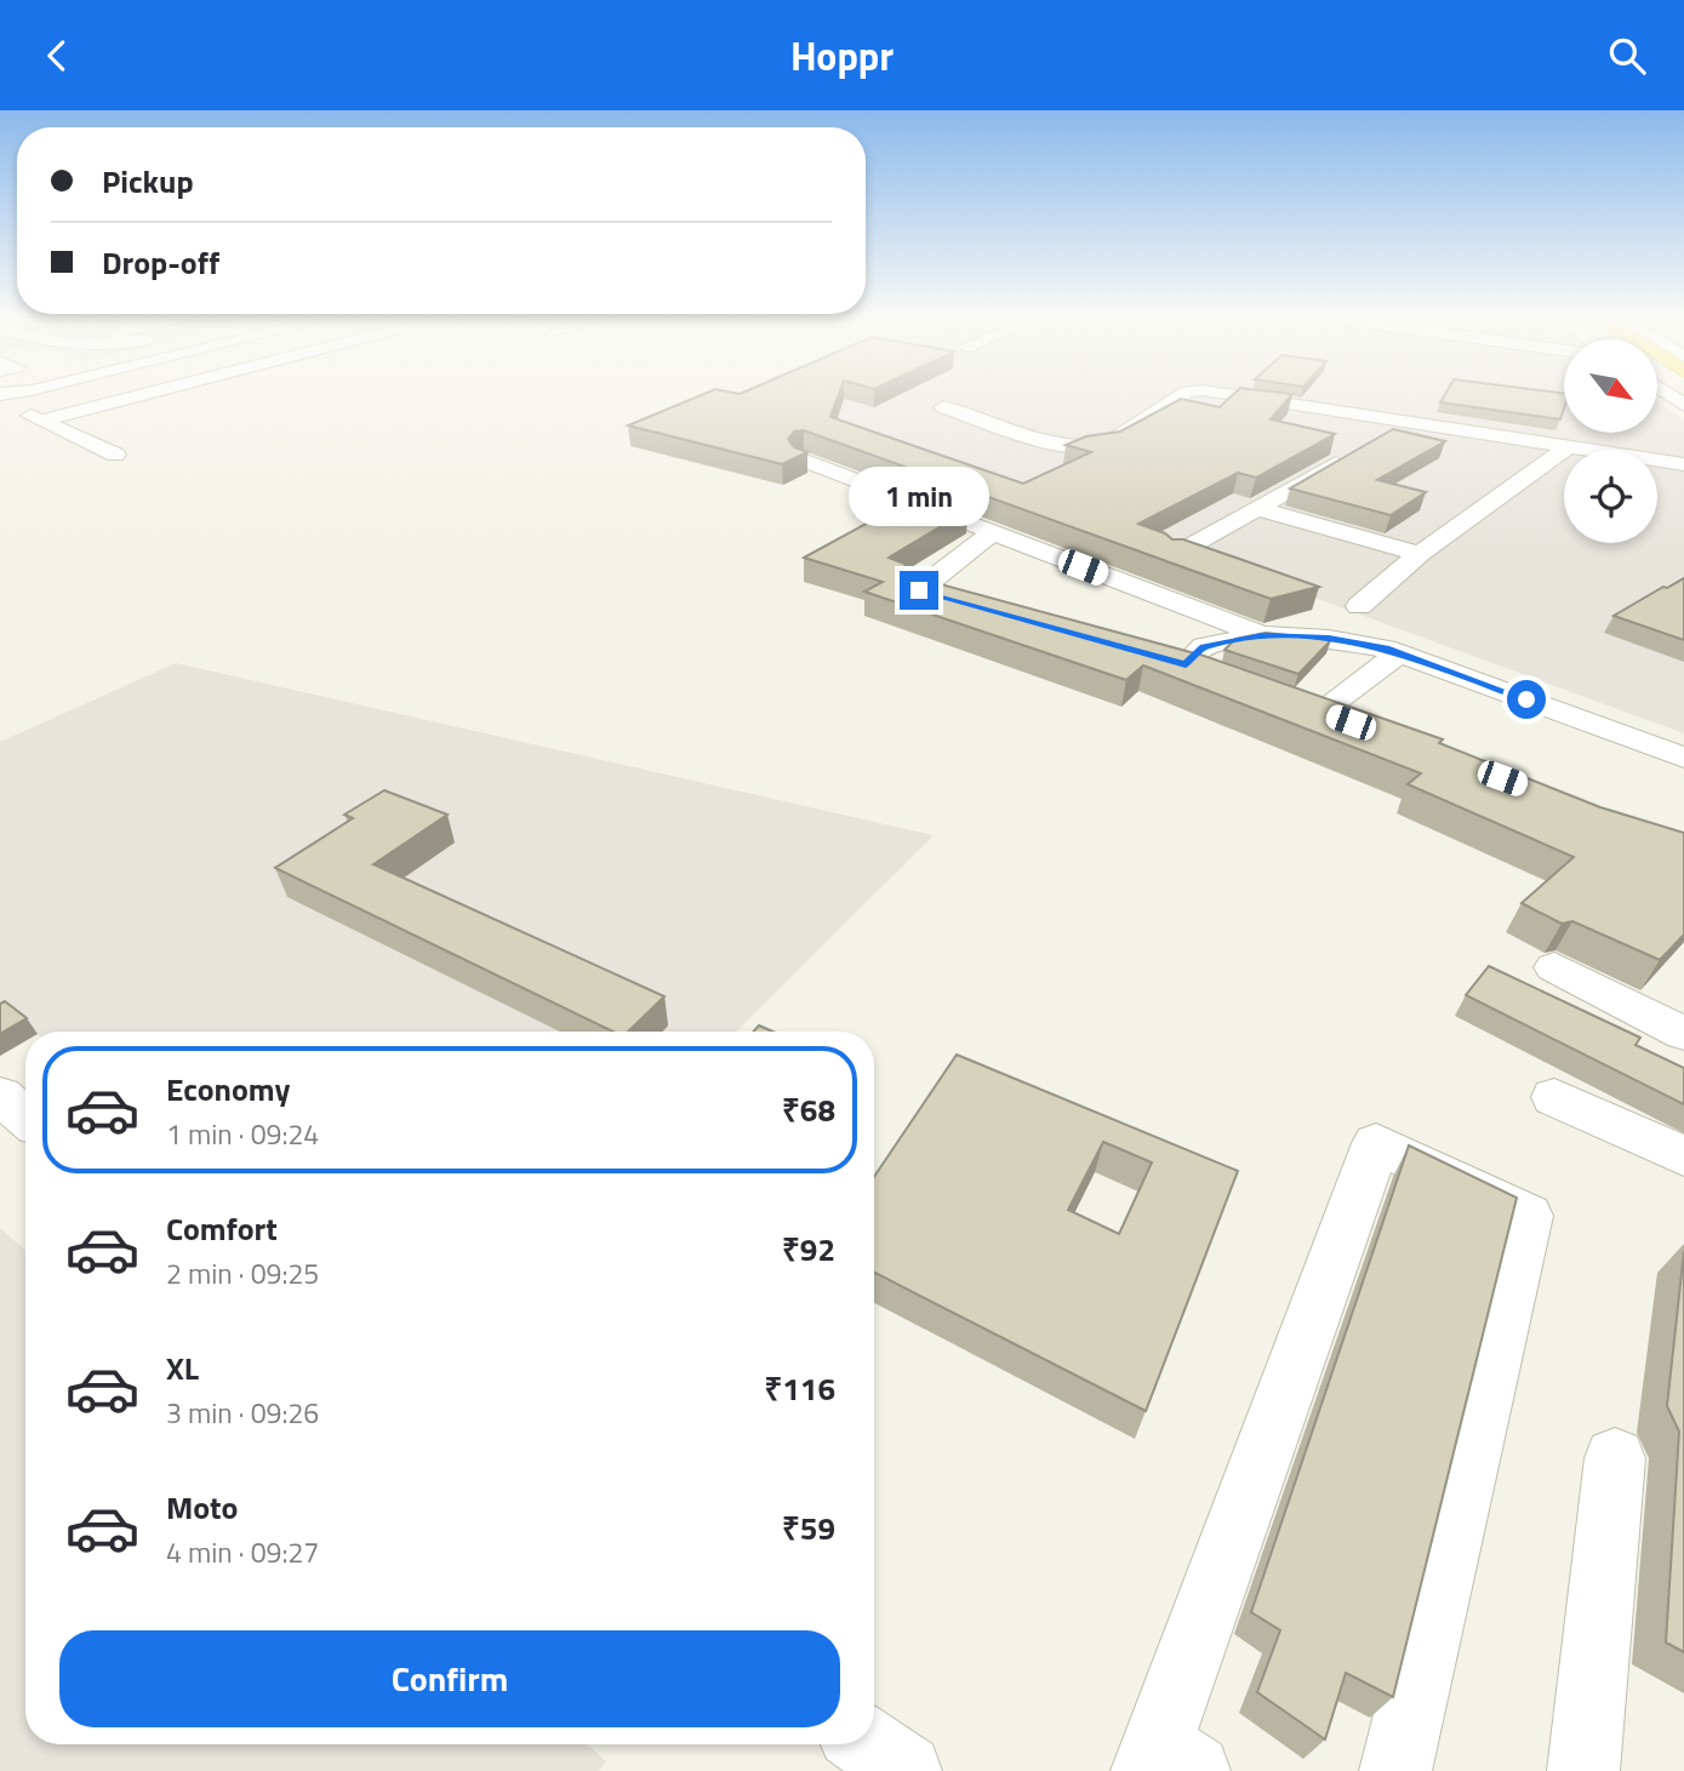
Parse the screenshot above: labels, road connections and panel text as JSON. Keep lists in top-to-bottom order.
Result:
{
  "north": "bottom right",
  "page": {
    "header": "Hoppr",
    "banner": ["Pickup", "Drop-off"],
    "bubble": "1 min",
    "list": [
      {
        "name": "Economy",
        "note": "1 min · 09:24",
        "value": "₹68"
      },
      {
        "name": "Comfort",
        "note": "2 min · 09:25",
        "value": "₹92"
      },
      {
        "name": "XL",
        "note": "3 min · 09:26",
        "value": "₹116"
      },
      {
        "name": "Moto",
        "note": "4 min · 09:27",
        "value": "₹59"
      }
    ],
    "buttons": "Confirm"
  }
}
